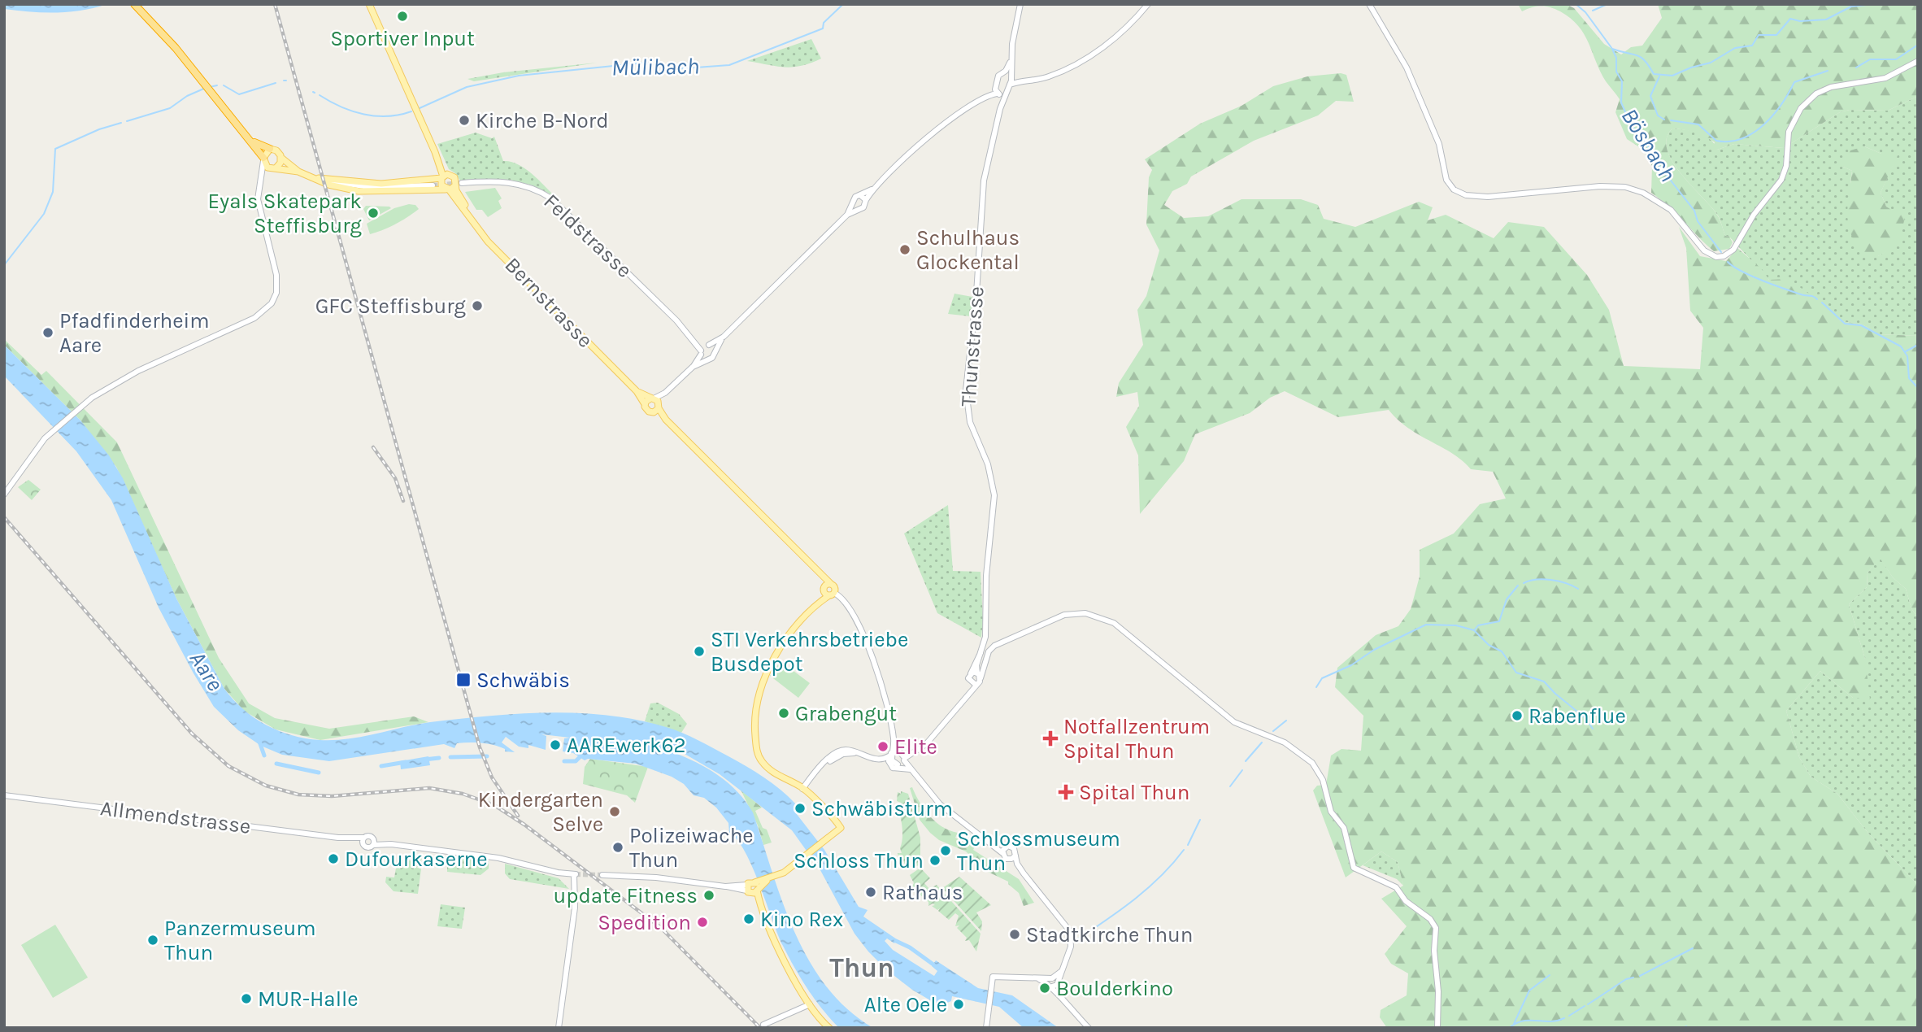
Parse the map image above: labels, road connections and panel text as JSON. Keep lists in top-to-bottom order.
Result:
{
  "streets": {
    "main road": [
      "Feldstrasse",
      "Bernstrasse",
      "Thunstrasse",
      "Allmendstrasse"
    ]
  },
  "districts": ["Thun"],
  "water": ["Mülibach", "Bösbach", "Aare"],
  "places": {
    "other": [
      "Sportiver Input",
      "Kirche B-Nord",
      "Eyals Skatepark Steffisburg",
      "Schulhaus Glockental",
      "GFC Steffisburg",
      "Pfadfinderheim Aare",
      "STI Verkehrsbetriebe Busdepot",
      "Grabengut",
      "Rabenflue",
      "AAREwerk62",
      "Elite",
      "Schwäbisturm",
      "Kindergarten Selve",
      "Polizeiwache Thun",
      "Schlossmuseum Thun",
      "Dufourkaserne",
      "Schloss Thun",
      "Rathaus",
      "update Fitness",
      "Kino Rex",
      "Spedition",
      "Stadtkirche Thun",
      "Panzermuseum Thun",
      "Boulderkino",
      "MUR-Halle",
      "Alte Oele"
    ],
    "transit": ["Schwäbis"],
    "health": ["Notfallzentrum Spital Thun", "Spital Thun"]
  }
}
